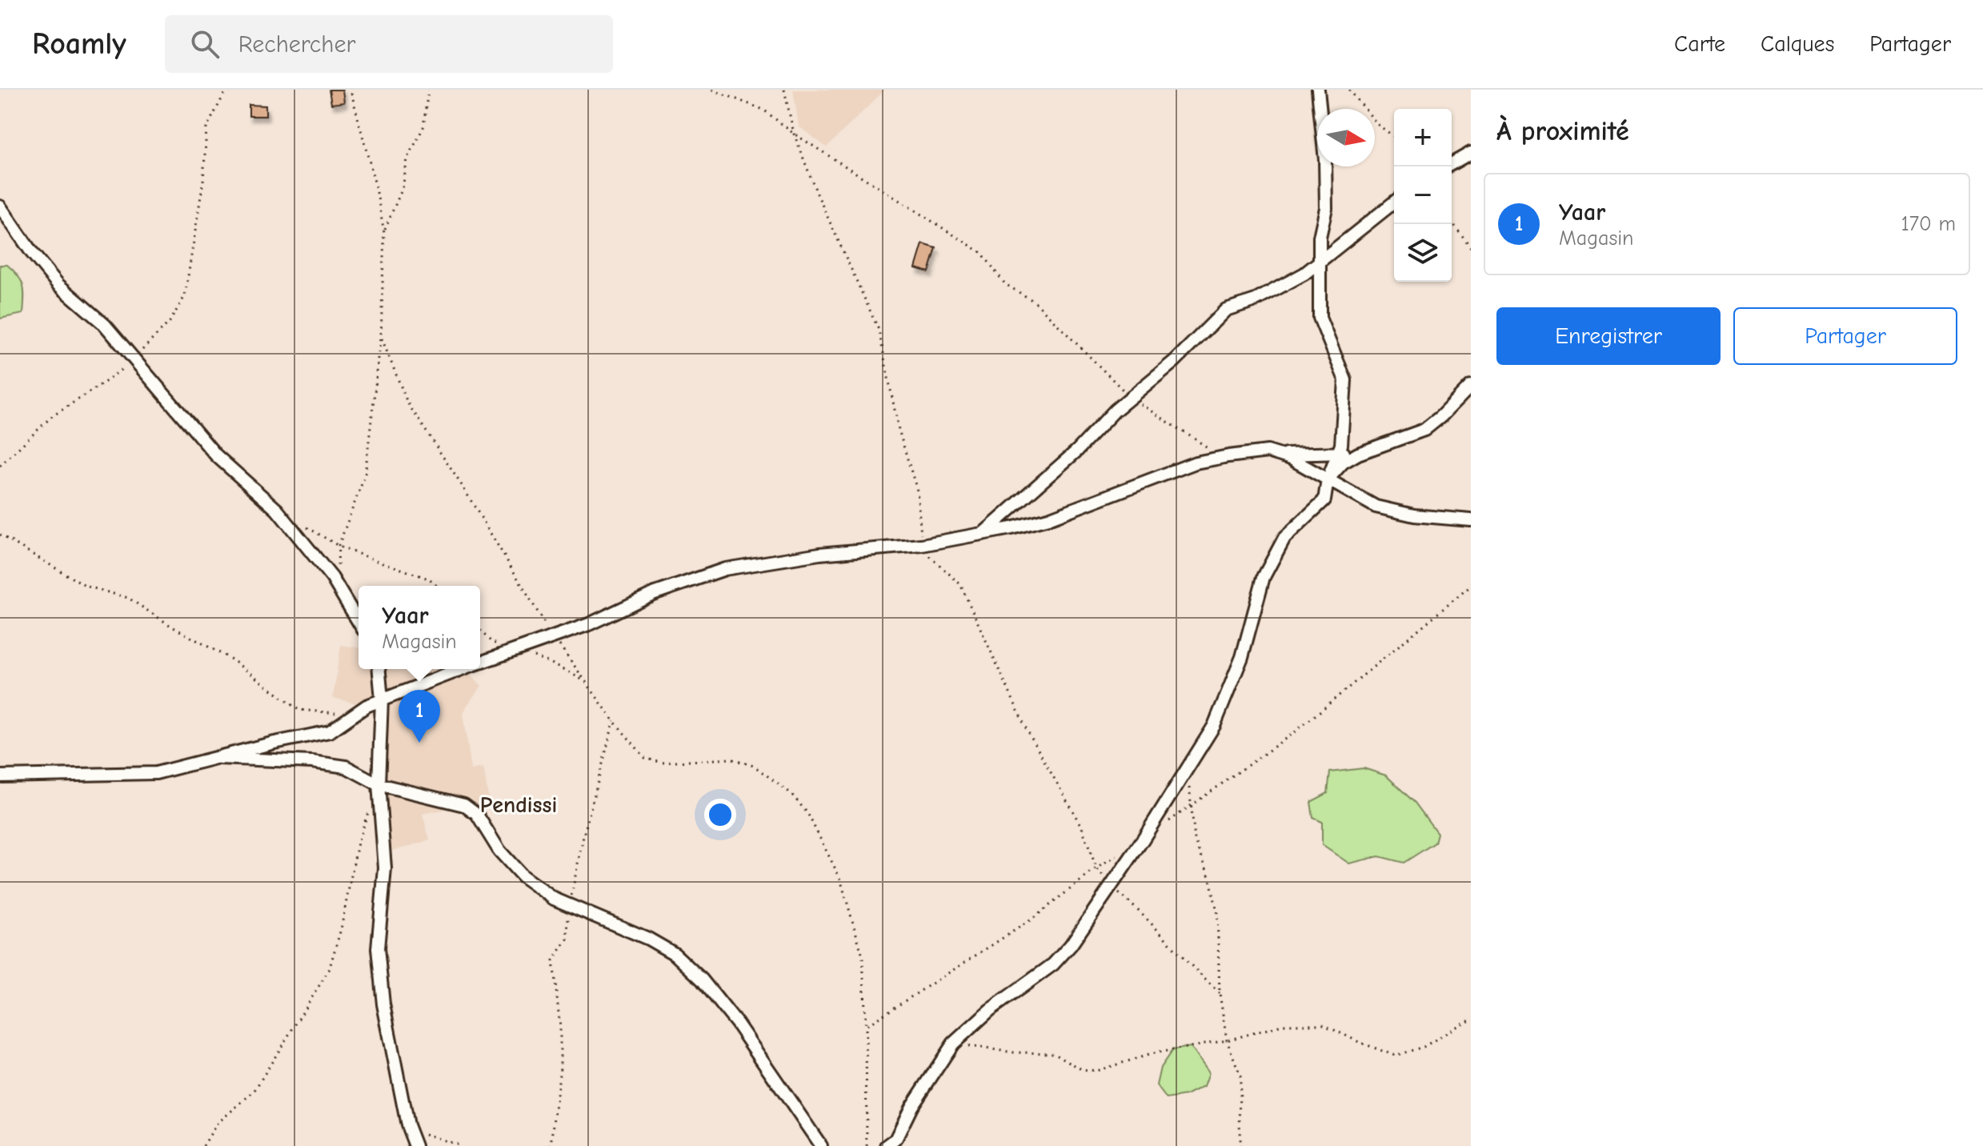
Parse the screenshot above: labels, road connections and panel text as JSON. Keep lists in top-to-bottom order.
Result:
{
  "districts": ["Pendissi"],
  "north": "right",
  "page": {
    "header": "Roamly",
    "search": "Rechercher",
    "nav": ["Carte", "Calques", "Partager"],
    "heading": "À proximité",
    "map_buttons": ["+", "−"],
    "list": [
      {
        "mark": "1",
        "name": "Yaar",
        "note": "Magasin",
        "value": "170 m"
      }
    ],
    "buttons": ["Enregistrer", "Partager"],
    "popup": ["Yaar", "Magasin"],
    "pins": "1"
  }
}
